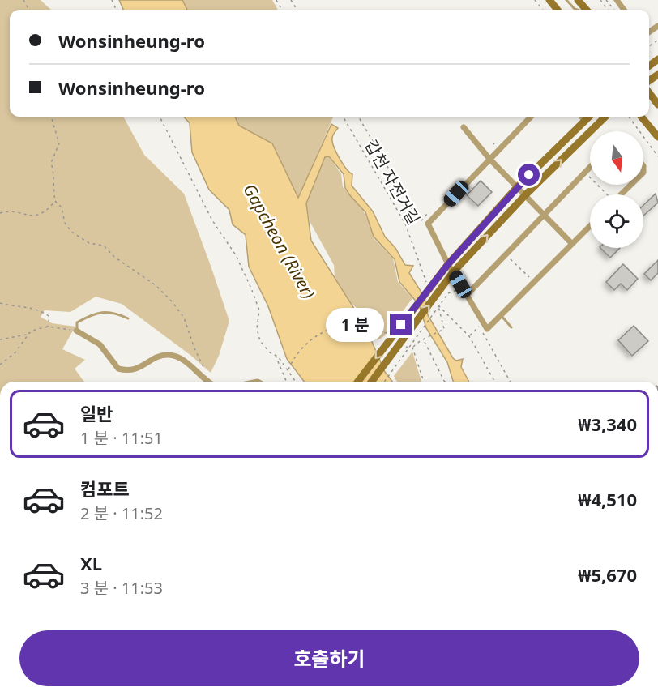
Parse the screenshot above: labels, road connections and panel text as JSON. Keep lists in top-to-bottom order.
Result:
{
  "streets": {
    "path": ["갑천 자전거길"]
  },
  "water": ["Gapcheon (River)"],
  "north": "bottom",
  "page": {
    "banner": ["Wonsinheung-ro", "Wonsinheung-ro"],
    "bubble": "1 분",
    "list": [
      {
        "name": "일반",
        "note": "1 분 · 11:51",
        "value": "₩3,340"
      },
      {
        "name": "컴포트",
        "note": "2 분 · 11:52",
        "value": "₩4,510"
      },
      {
        "name": "XL",
        "note": "3 분 · 11:53",
        "value": "₩5,670"
      }
    ],
    "buttons": "호출하기"
  }
}
